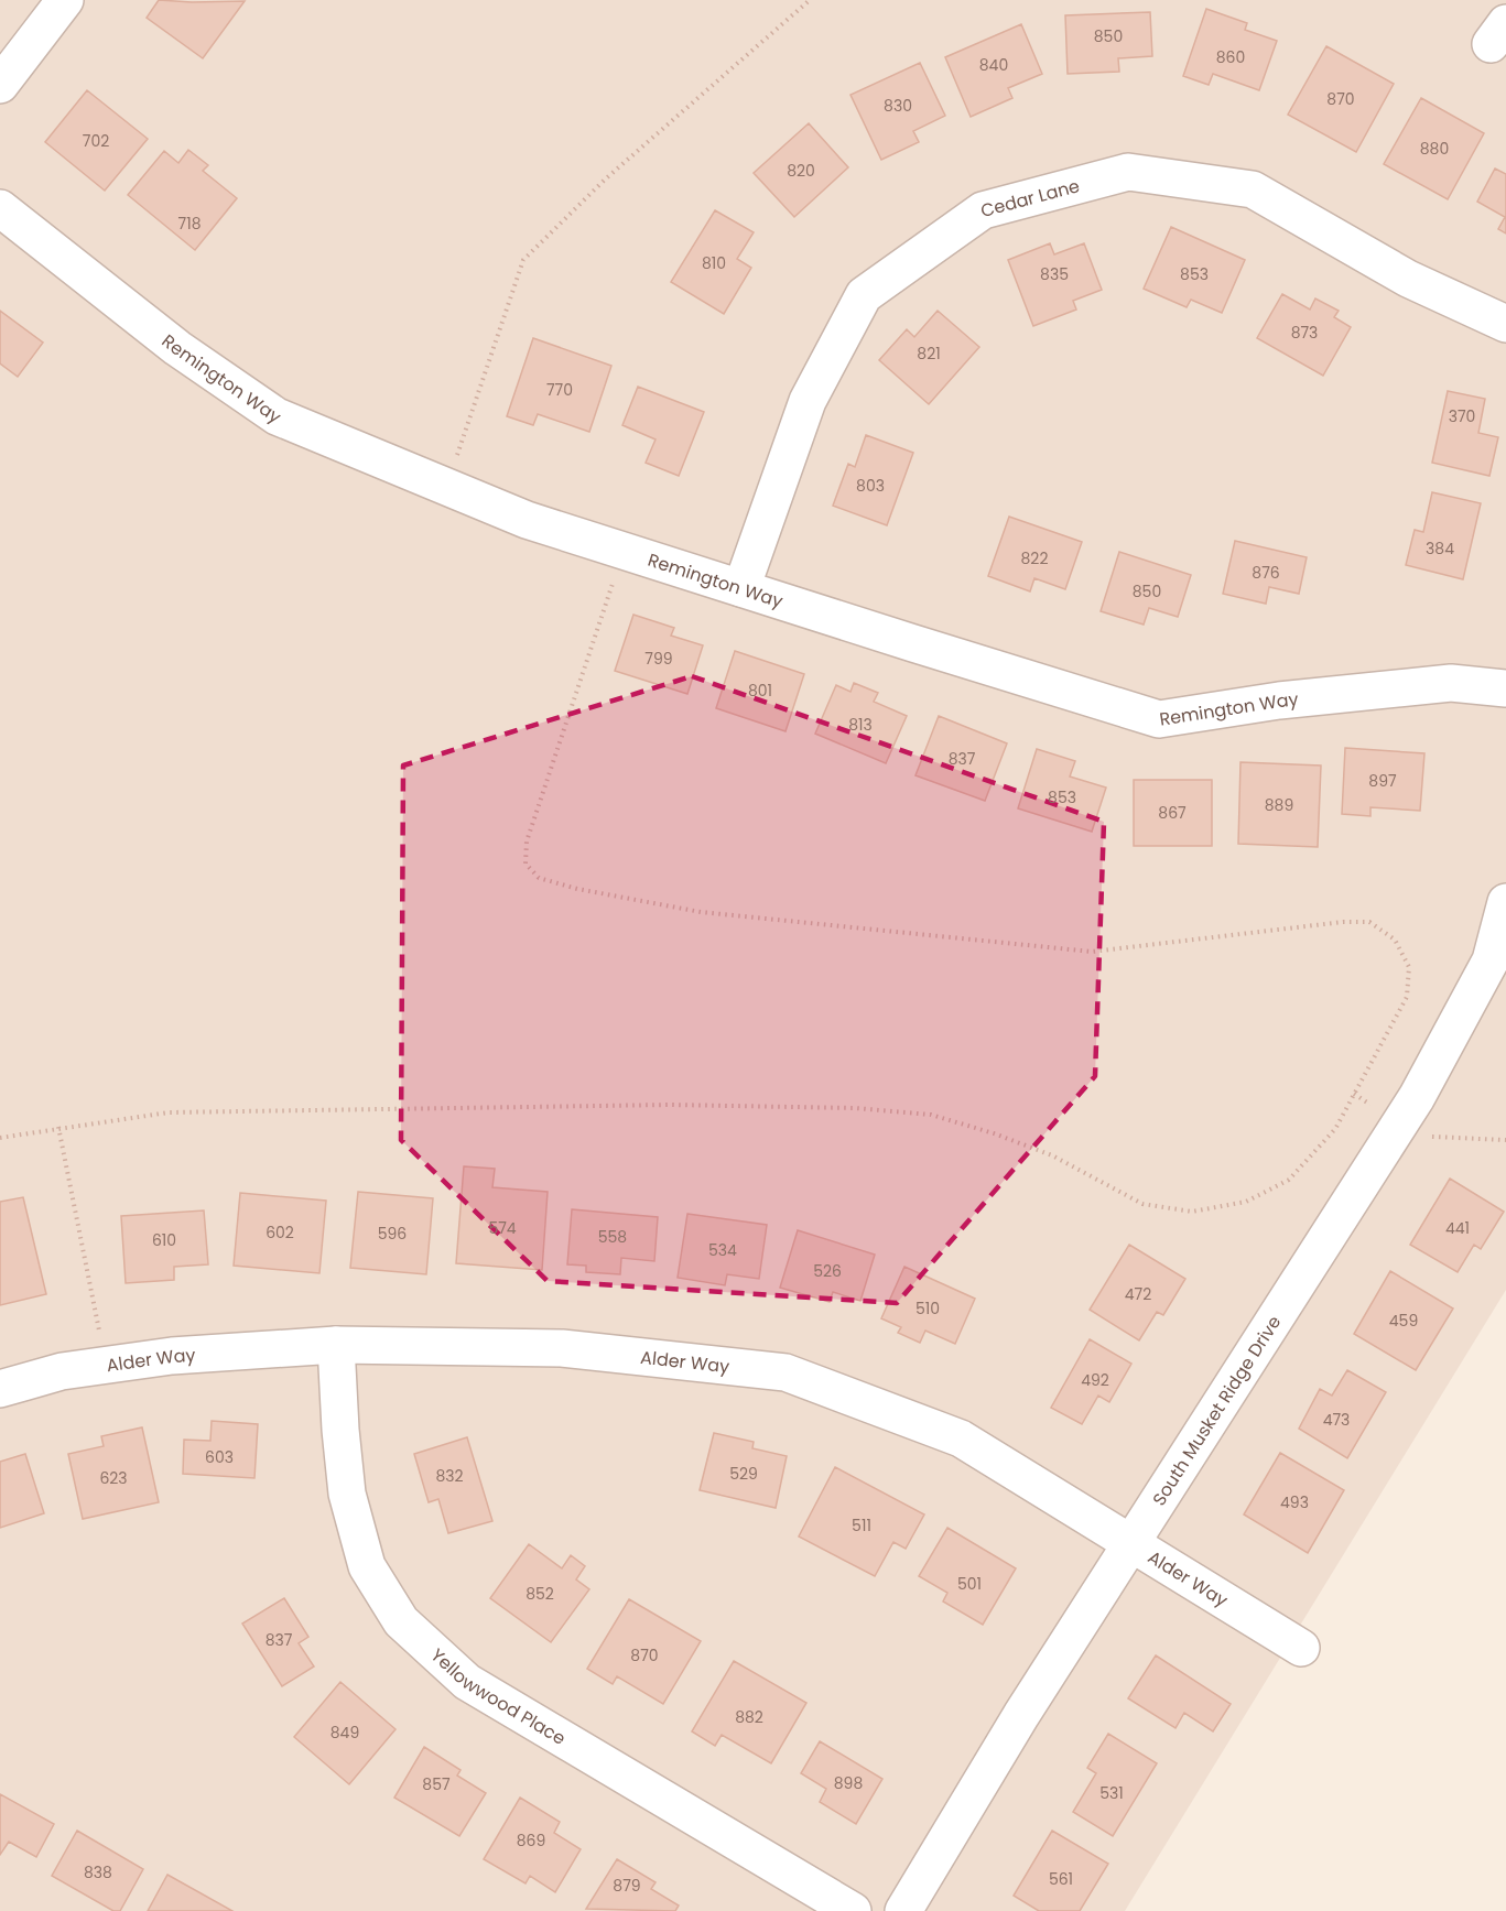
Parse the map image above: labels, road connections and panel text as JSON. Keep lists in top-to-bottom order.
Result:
{
  "streets": {
    "street": [
      "Cedar Lane",
      "Remington Way",
      "Alder Way",
      "South Musket Ridge Drive",
      "Yellowwood Place"
    ]
  },
  "crossings": [
    ["Cedar Lane", "Remington Way"],
    ["Alder Way", "South Musket Ridge Drive"],
    ["Alder Way", "Yellowwood Place"]
  ],
  "house_numbers": [
    "850",
    "860",
    "840",
    "870",
    "830",
    "702",
    "880",
    "820",
    "718",
    "810",
    "835",
    "853",
    "873",
    "821",
    "770",
    "370",
    "803",
    "384",
    "822",
    "876",
    "850",
    "799",
    "801",
    "813",
    "837",
    "897",
    "853",
    "889",
    "867",
    "574",
    "441",
    "602",
    "596",
    "558",
    "610",
    "534",
    "526",
    "472",
    "510",
    "459",
    "492",
    "473",
    "603",
    "529",
    "832",
    "623",
    "493",
    "511",
    "501",
    "852",
    "837",
    "870",
    "882",
    "849",
    "898",
    "857",
    "531",
    "869",
    "838",
    "561",
    "879"
  ]
}
